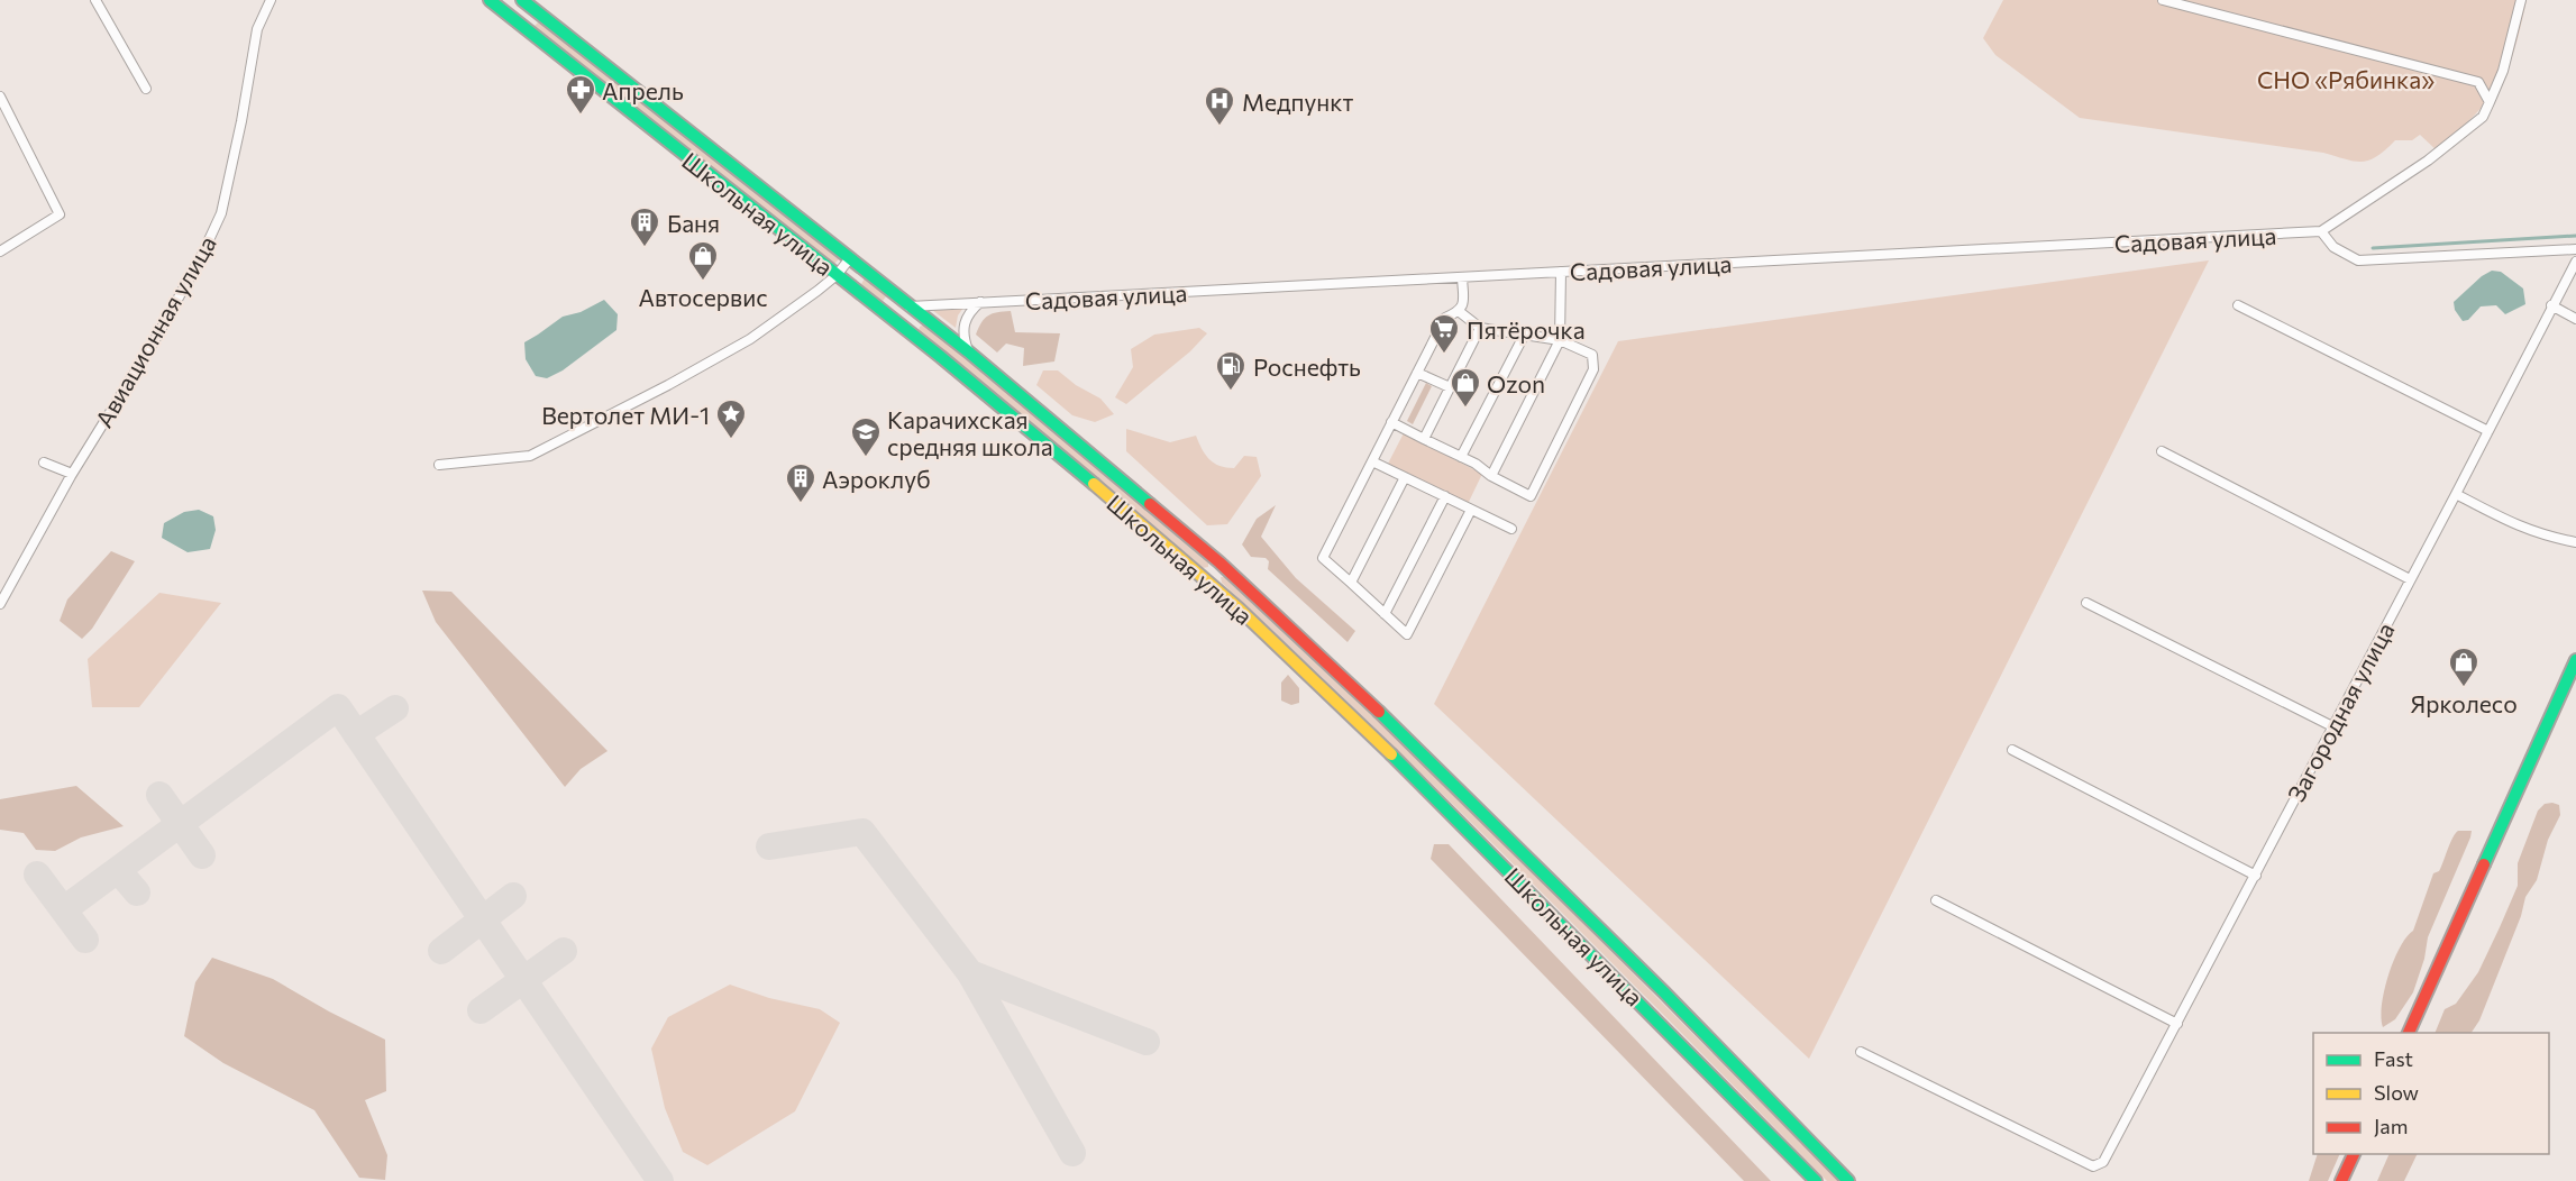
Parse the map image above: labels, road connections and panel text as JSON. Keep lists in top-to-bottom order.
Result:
{
  "streets": {
    "main road": ["Школьная улица"],
    "street": ["Садовая улица", "Авиационная улица", "Загородная улица"]
  },
  "crossings": [
    ["Школьная улица", "Садовая улица"]
  ],
  "parks": ["СНО «Рябинка»"],
  "places": {
    "pharmacy": ["Апрель"],
    "hospital": ["Медпункт"],
    "building": ["Баня", "Аэроклуб"],
    "shop": ["Автосервис", "Ozon", "Ярколесо"],
    "supermarket": ["Пятёрочка"],
    "fuel station": ["Роснефть"],
    "place": ["Вертолет МИ-1"],
    "school or university": ["Карачихская средняя школа"]
  },
  "legend": ["Fast", "Slow", "Jam"]
}
